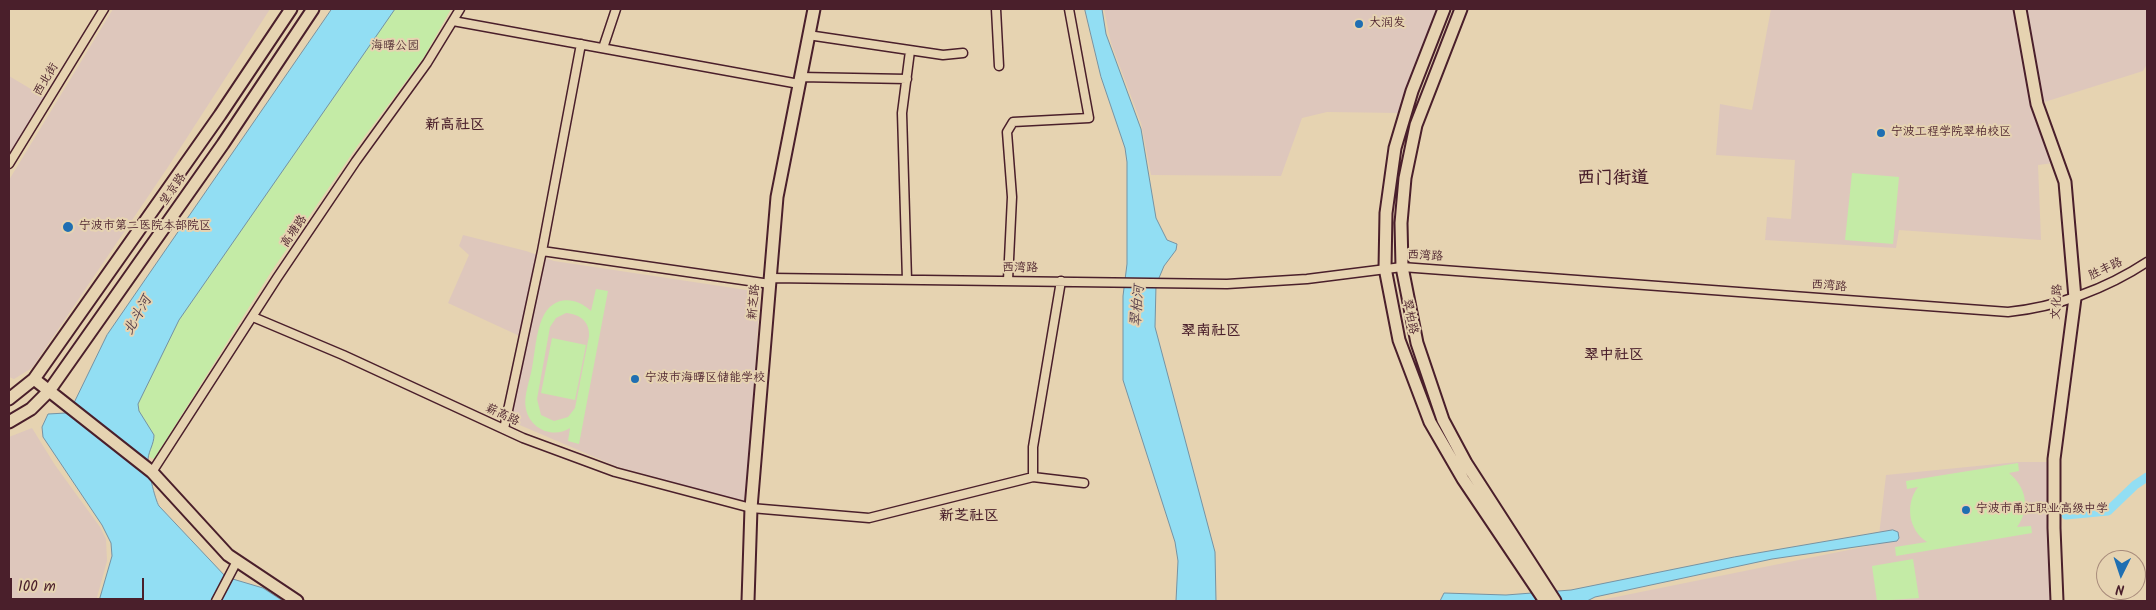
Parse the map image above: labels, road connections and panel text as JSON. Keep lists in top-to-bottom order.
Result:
{
  "streets": {
    "main road": [
      "望京路",
      "新芝路",
      "文化路",
      "翠柏路"
    ],
    "street": [
      "西北街",
      "高塘路",
      "西湾路",
      "胜丰路",
      "薪高路"
    ]
  },
  "crossings": [
    ["高塘路", "薪高路"],
    ["西湾路", "胜丰路"],
    ["西湾路", "新芝路"],
    ["西湾路", "文化路"],
    ["西湾路", "翠柏路"],
    ["胜丰路", "文化路"],
    ["新芝路", "薪高路"]
  ],
  "districts": [
    "新高社区",
    "西门街道",
    "翠南社区",
    "翠中社区",
    "新芝社区"
  ],
  "water": ["翠柏河", "北斗河"],
  "parks": ["海曙公园"],
  "places": [
    "大润发",
    "宁波工程学院翠柏校区",
    "宁波市第二医院本部院区",
    "宁波市海曙区储能学校",
    "宁波市甬江职业高级中学"
  ],
  "scale_bar": "100 m",
  "north": "bottom"
}
